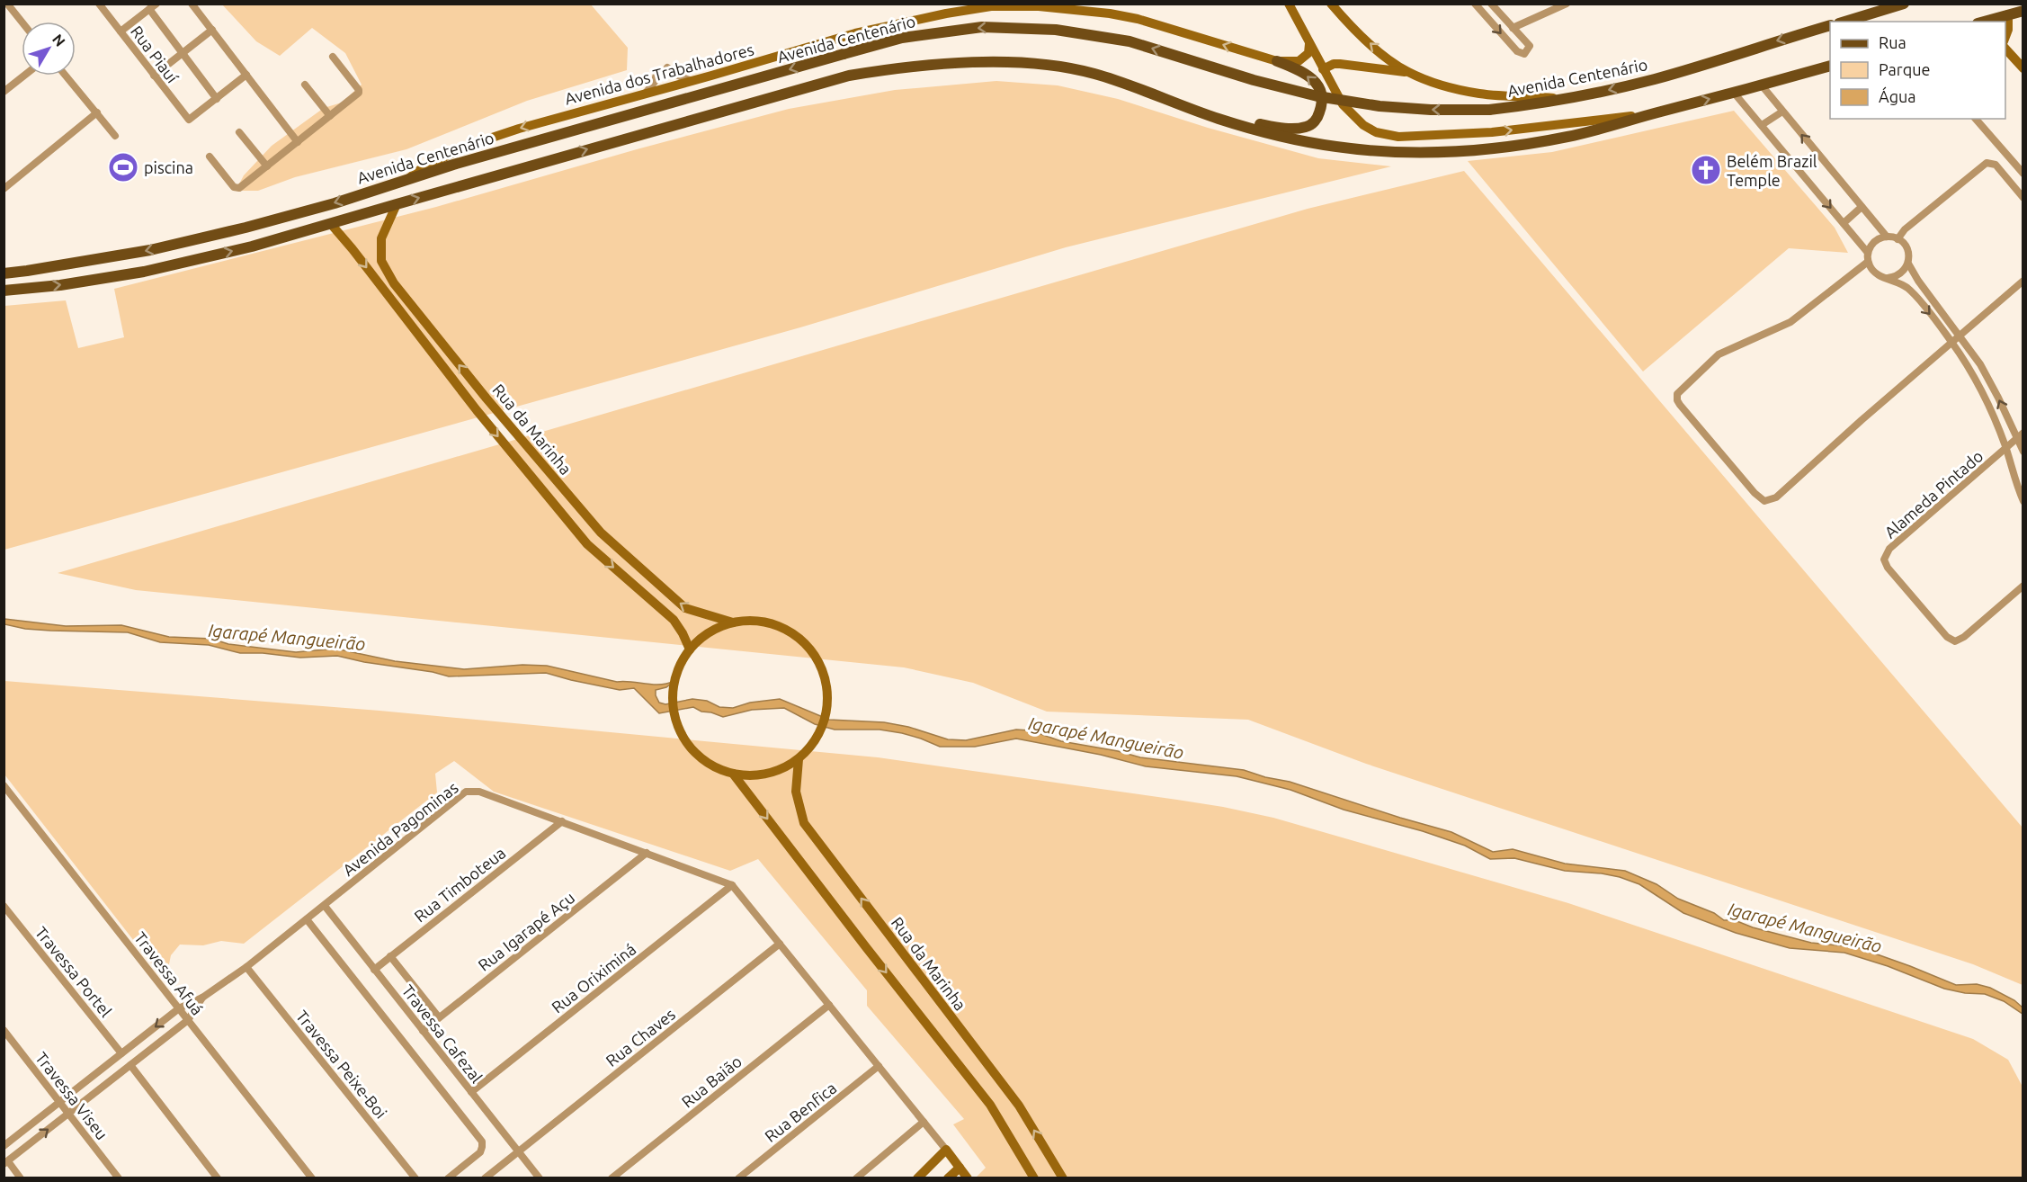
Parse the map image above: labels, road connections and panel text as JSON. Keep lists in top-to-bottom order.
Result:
{
  "streets": {
    "main road": ["Avenida Centenário", "Avenida dos Trabalhadores", "Rua da Marinha"],
    "street": [
      "Rua Piauí",
      "Alameda Pintado",
      "Avenida Pagominas",
      "Rua Timboteua",
      "Rua Igarapé Açu",
      "Travessa Portel",
      "Travessa Afuá",
      "Rua Oriximiná",
      "Travessa Cafezal",
      "Rua Chaves",
      "Travessa Peixe-Boi",
      "Rua Baião",
      "Travessa Viseu",
      "Rua Benfica"
    ]
  },
  "crossings": [
    ["Avenida Centenário", "Avenida dos Trabalhadores"],
    ["Avenida Pagominas", "Rua Timboteua"],
    ["Avenida Pagominas", "Rua Igarapé Açu"],
    ["Avenida Pagominas", "Travessa Portel"],
    ["Avenida Pagominas", "Travessa Afuá"],
    ["Avenida Pagominas", "Rua Oriximiná"],
    ["Avenida Pagominas", "Travessa Cafezal"],
    ["Avenida Pagominas", "Travessa Peixe-Boi"],
    ["Avenida Pagominas", "Travessa Viseu"],
    ["Rua Timboteua", "Travessa Cafezal"],
    ["Rua Igarapé Açu", "Travessa Cafezal"],
    ["Rua Oriximiná", "Travessa Cafezal"],
    ["Travessa Cafezal", "Rua Chaves"]
  ],
  "water": ["Igarapé Mangueirão"],
  "places": {
    "sports": ["piscina"],
    "church": ["Belém Brazil Temple"]
  },
  "legend": ["Rua", "Parque", "Água"],
  "north": "top right"
}
